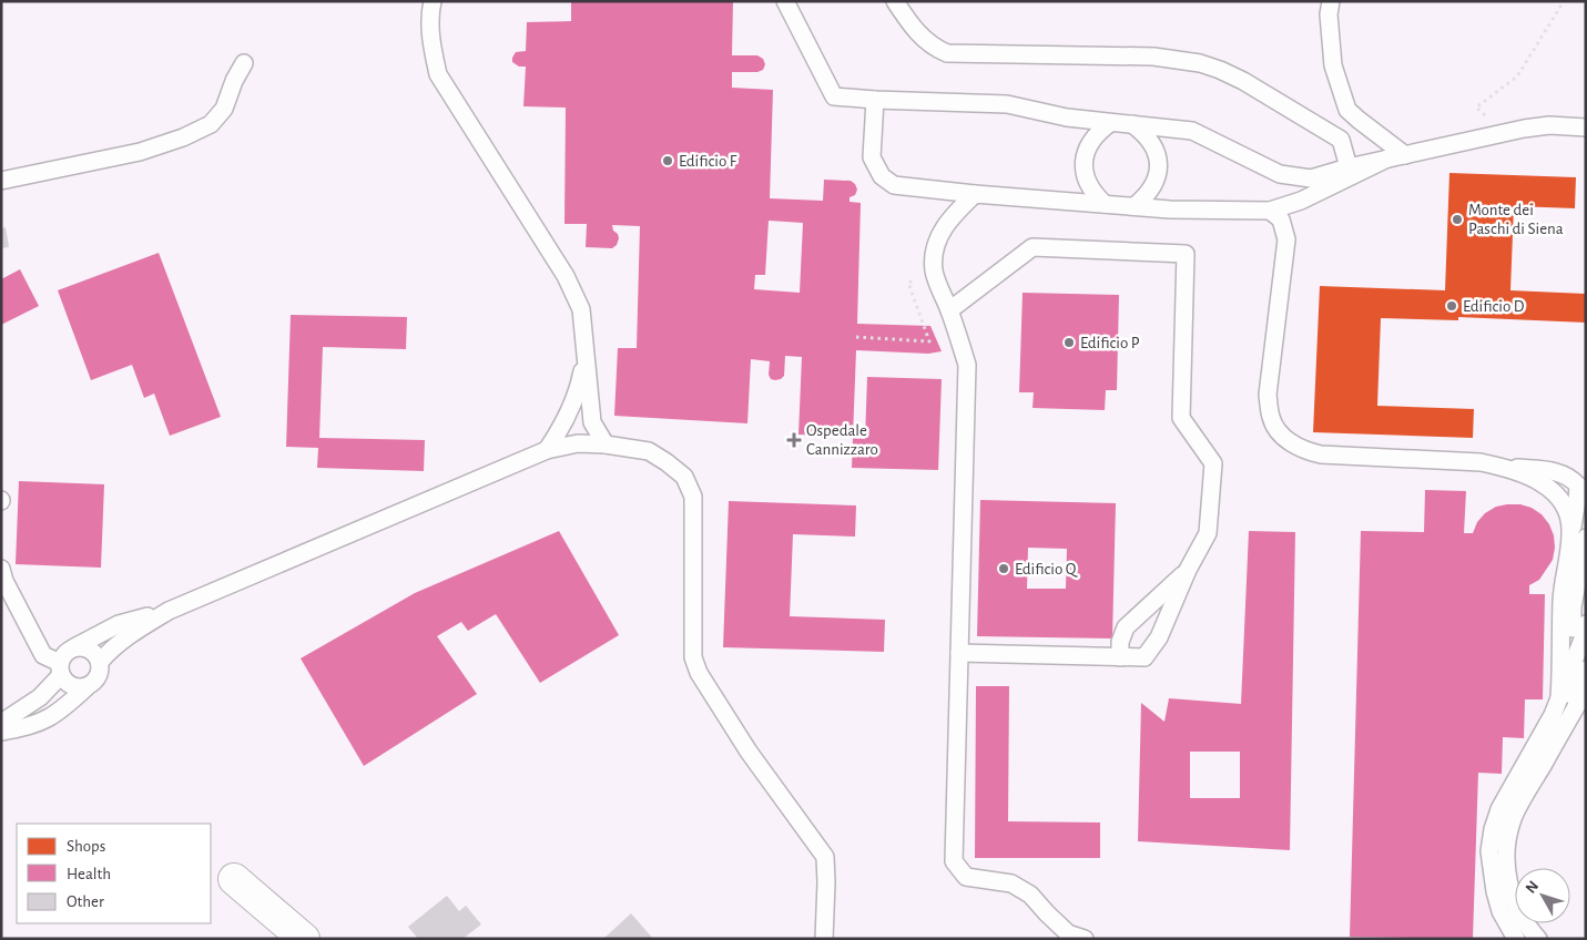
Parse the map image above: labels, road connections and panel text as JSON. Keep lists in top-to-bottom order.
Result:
{
  "places": {
    "other": [
      "Edificio F",
      "Monte dei Paschi di Siena",
      "Edificio D",
      "Edificio P",
      "Edificio Q"
    ],
    "health": ["Ospedale Cannizzaro"]
  },
  "legend": ["Shops", "Health", "Other"],
  "north": "top left"
}
